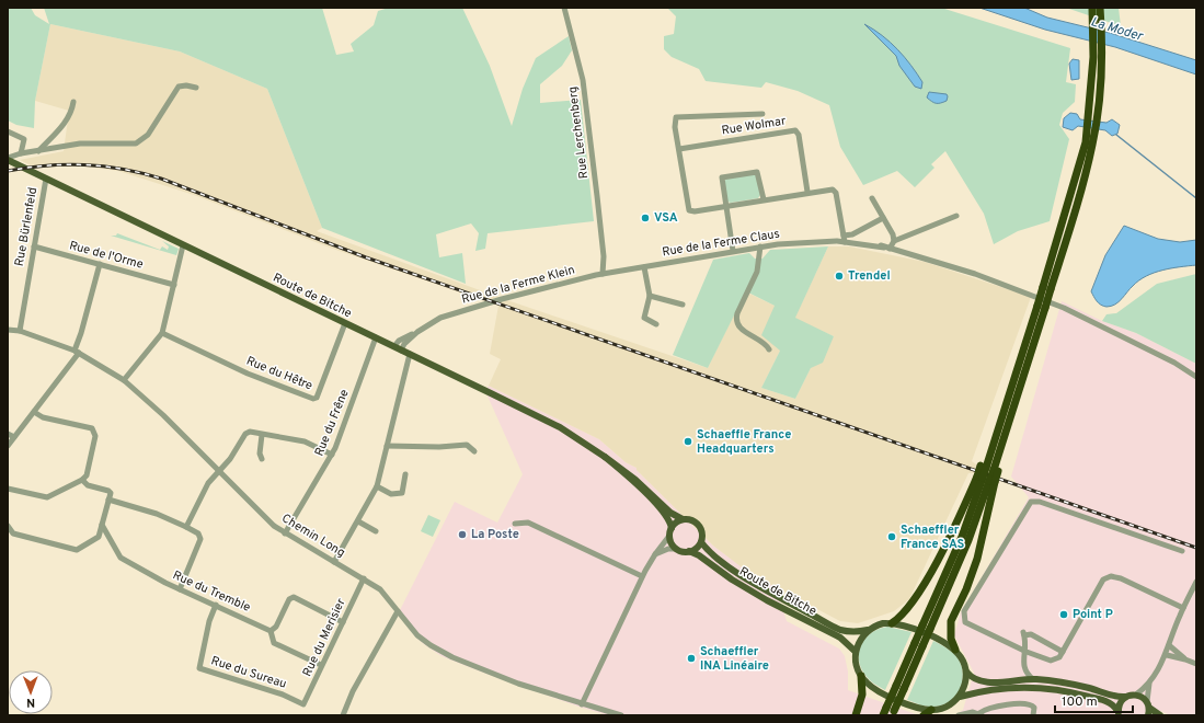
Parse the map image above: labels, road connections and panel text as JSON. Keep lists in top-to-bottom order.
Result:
{
  "streets": {
    "main road": ["Route de Bitche"],
    "street": [
      "Rue Wolmar",
      "Rue Lerchenberg",
      "Rue Bürlenfeld",
      "Rue de la Ferme Claus",
      "Rue de l'Orme",
      "Rue de la Ferme Klein",
      "Rue du Hêtre",
      "Rue du Frêne",
      "Chemin Long",
      "Rue du Tremble",
      "Rue du Merisier",
      "Rue du Sureau"
    ]
  },
  "crossings": [
    ["Rue Lerchenberg", "Rue de la Ferme Claus"],
    ["Rue Lerchenberg", "Rue de la Ferme Klein"],
    ["Rue Bürlenfeld", "Rue de l'Orme"],
    ["Rue Bürlenfeld", "Route de Bitche"],
    ["Rue Bürlenfeld", "Chemin Long"],
    ["Rue de la Ferme Claus", "Rue de la Ferme Klein"],
    ["Rue de la Ferme Klein", "Route de Bitche"],
    ["Route de Bitche", "Rue du Hêtre"],
    ["Route de Bitche", "Rue du Frêne"],
    ["Rue du Frêne", "Chemin Long"],
    ["Chemin Long", "Rue du Merisier"],
    ["Rue du Tremble", "Rue du Merisier"],
    ["Rue du Tremble", "Rue du Sureau"],
    ["Rue du Merisier", "Rue du Sureau"]
  ],
  "water": ["La Moder"],
  "places": [
    "VSA",
    "Trendel",
    "Schaeffle France Headquarters",
    "La Poste",
    "Schaeffler France SAS",
    "Point P",
    "Schaeffler INA Linéaire"
  ],
  "scale_bar": "100 m",
  "north": "bottom"
}
